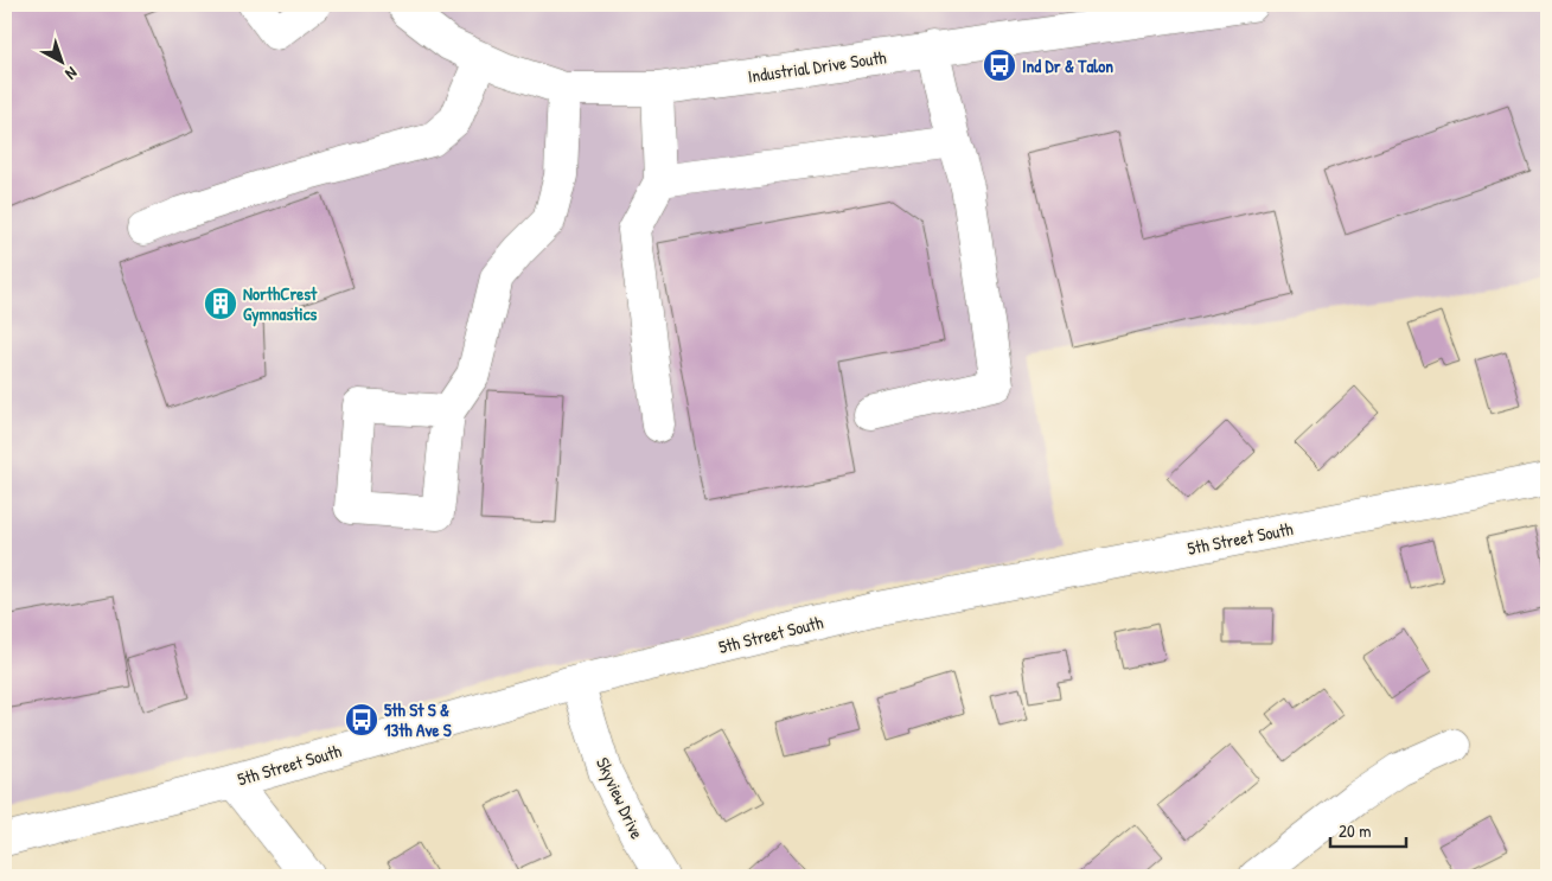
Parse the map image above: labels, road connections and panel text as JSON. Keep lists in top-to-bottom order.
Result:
{
  "streets": {
    "street": ["Industrial Drive South", "5th Street South", "Skyview Drive"]
  },
  "crossings": [
    ["5th Street South", "Skyview Drive"]
  ],
  "places": {
    "bus stop": ["Ind Dr & Talon", "5th St S & 13th Ave S"],
    "building": ["NorthCrest Gymnastics"]
  },
  "scale_bar": "20 m",
  "north": "bottom right"
}
